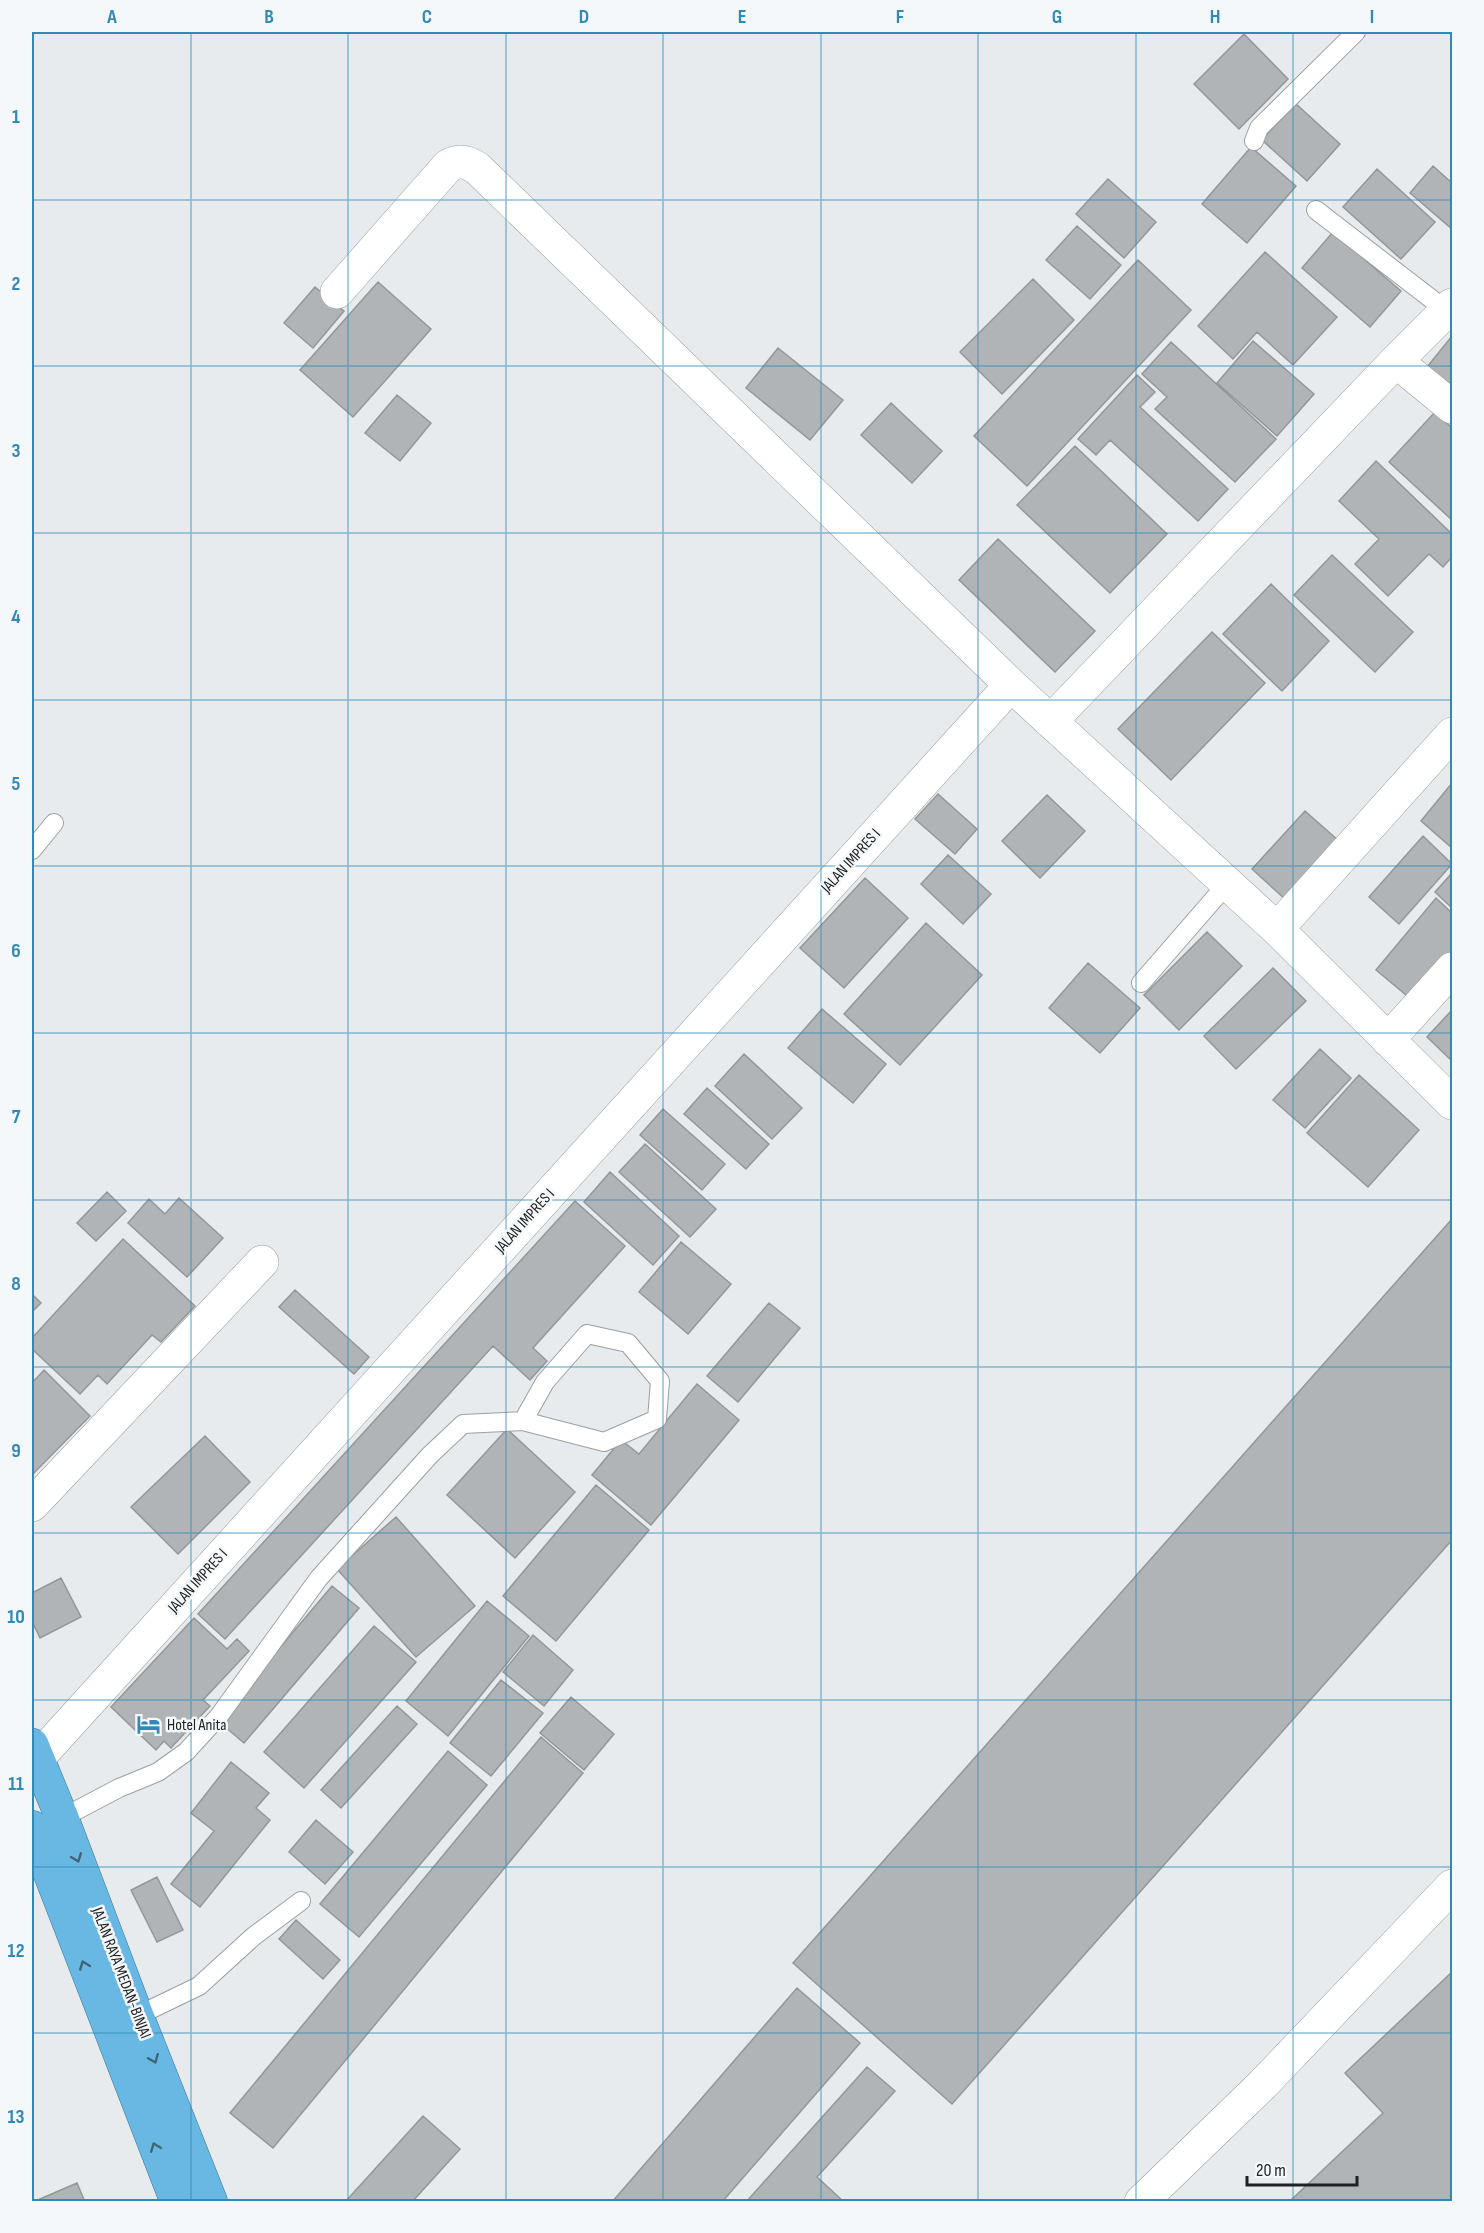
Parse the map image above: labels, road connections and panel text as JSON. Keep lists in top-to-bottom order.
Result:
{
  "streets": {
    "highway": ["JALAN RAYA MEDAN-BINJAI"],
    "street": ["JALAN IMPRES I"]
  },
  "crossings": [
    ["JALAN IMPRES I", "JALAN RAYA MEDAN-BINJAI"]
  ],
  "places": {
    "hotel": ["Hotel Anita"]
  },
  "scale_bar": "20 m",
  "grid": {
    "columns": [
      "A",
      "B",
      "C",
      "D",
      "E",
      "F",
      "G",
      "H",
      "I"
    ],
    "rows": [
      "1",
      "2",
      "3",
      "4",
      "5",
      "6",
      "7",
      "8",
      "9",
      "10",
      "11",
      "12",
      "13"
    ]
  }
}
